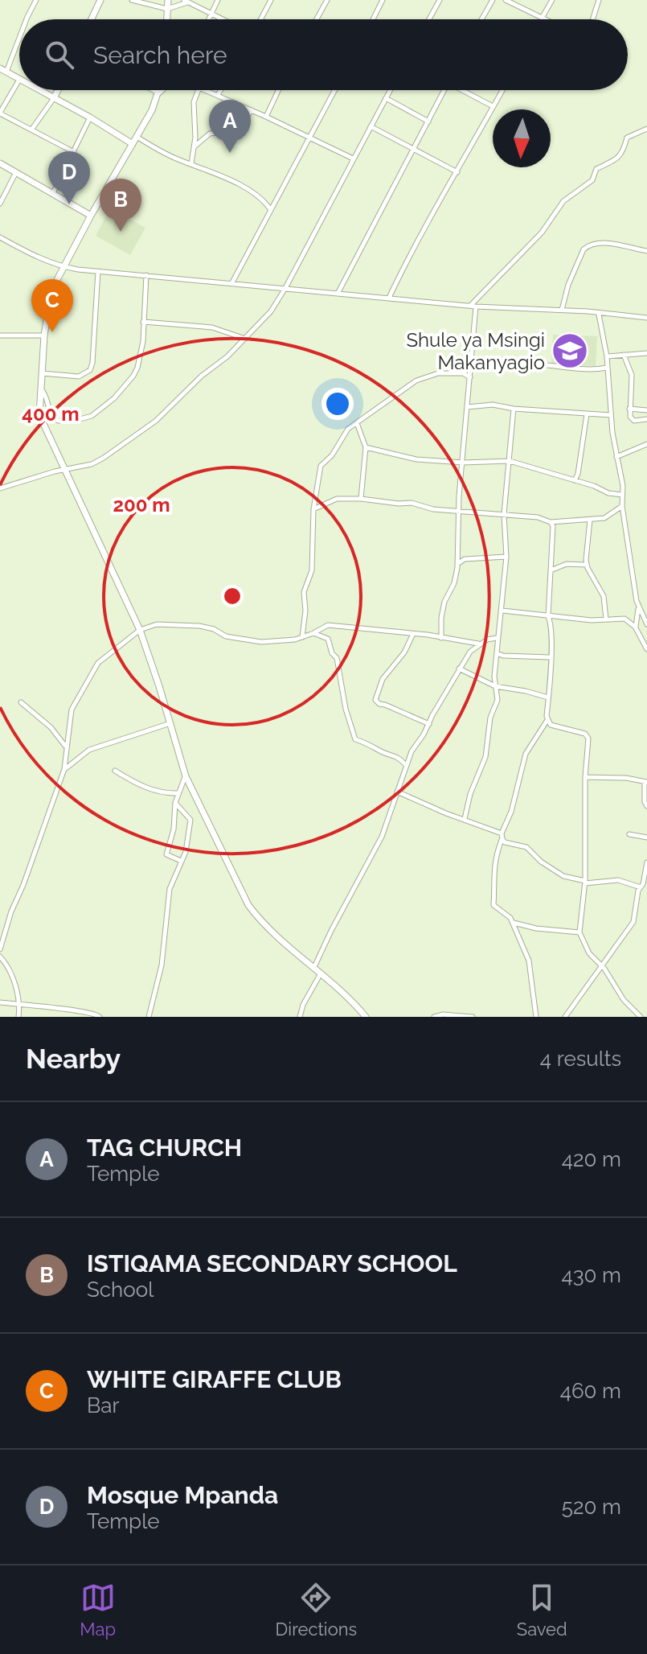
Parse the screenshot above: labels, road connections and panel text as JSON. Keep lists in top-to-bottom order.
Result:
{
  "places": {
    "school or university": ["Shule ya Msingi Makanyagio"]
  },
  "north": "bottom",
  "page": {
    "search": "Search here",
    "pins": [
      "A",
      "D",
      "B",
      "C"
    ],
    "heading": ["Nearby", "4 results"],
    "list": [
      {
        "mark": "A",
        "name": "TAG CHURCH",
        "note": "Temple",
        "value": "420 m"
      },
      {
        "mark": "B",
        "name": "ISTIQAMA SECONDARY SCHOOL",
        "note": "School",
        "value": "430 m"
      },
      {
        "mark": "C",
        "name": "WHITE GIRAFFE CLUB",
        "note": "Bar",
        "value": "460 m"
      },
      {
        "mark": "D",
        "name": "Mosque Mpanda",
        "note": "Temple",
        "value": "520 m"
      }
    ],
    "nav": ["Map", "Directions", "Saved"]
  },
  "rings": ["400 m", "200 m"]
}
